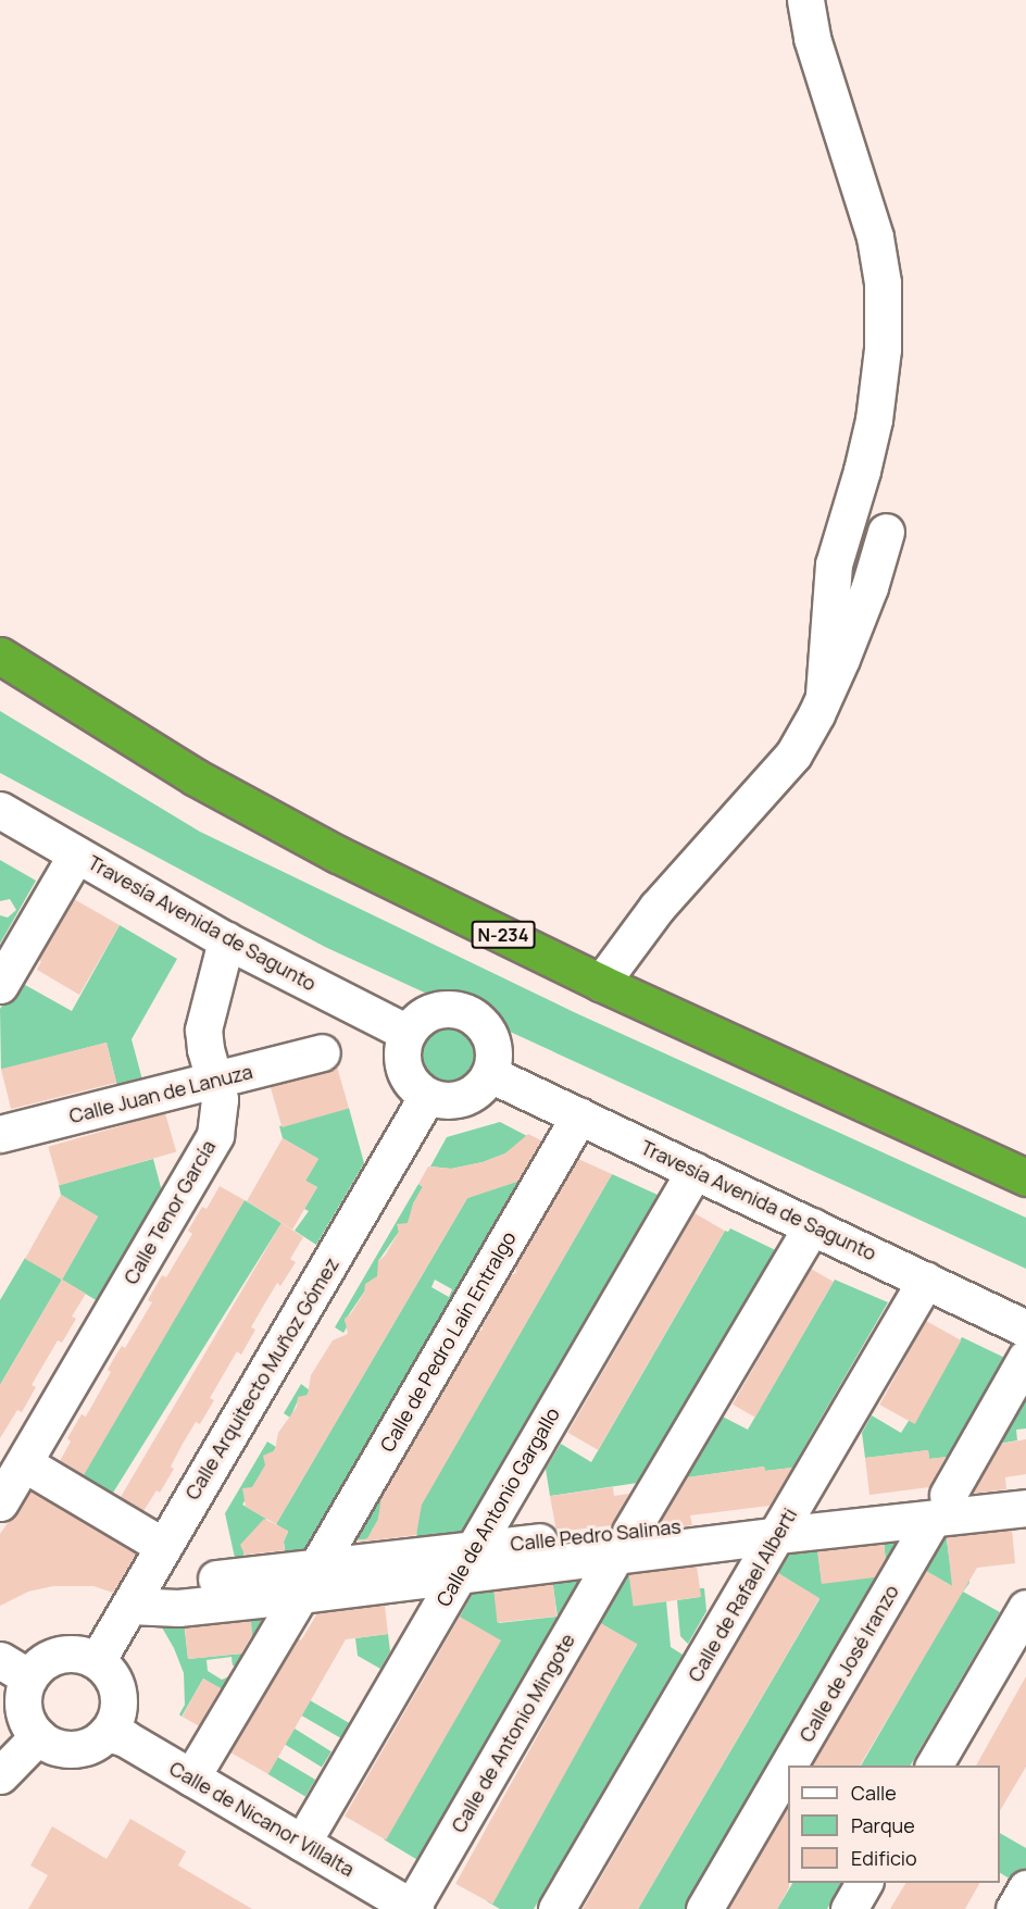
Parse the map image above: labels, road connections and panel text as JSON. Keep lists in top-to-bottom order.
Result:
{
  "streets": {
    "highway": ["N-234"],
    "street": [
      "Travesía Avenida de Sagunto",
      "Calle Juan de Lanuza",
      "Calle Tenor García",
      "Calle de Pedro Laín Entralgo",
      "Calle Arquitecto Muñoz Gómez",
      "Calle de Antonio Gargallo",
      "Calle Pedro Salinas",
      "Calle de Rafael Alberti",
      "Calle de José Iranzo",
      "Calle de Antonio Mingote",
      "Calle de Nicanor Villalta"
    ]
  },
  "crossings": [
    ["Travesía Avenida de Sagunto", "Calle Tenor García"],
    ["Travesía Avenida de Sagunto", "Calle de Pedro Laín Entralgo"],
    ["Travesía Avenida de Sagunto", "Calle Arquitecto Muñoz Gómez"],
    ["Travesía Avenida de Sagunto", "Calle de Antonio Gargallo"],
    ["Travesía Avenida de Sagunto", "Calle de Rafael Alberti"],
    ["Travesía Avenida de Sagunto", "Calle de Antonio Mingote"],
    ["Calle Juan de Lanuza", "Calle Tenor García"],
    ["Calle de Pedro Laín Entralgo", "Calle Pedro Salinas"],
    ["Calle de Pedro Laín Entralgo", "Calle de Nicanor Villalta"],
    ["Calle Arquitecto Muñoz Gómez", "Calle Pedro Salinas"],
    ["Calle Arquitecto Muñoz Gómez", "Calle de Nicanor Villalta"],
    ["Calle de Antonio Gargallo", "Calle Pedro Salinas"],
    ["Calle de Antonio Gargallo", "Calle de Nicanor Villalta"],
    ["Calle Pedro Salinas", "Calle de Rafael Alberti"],
    ["Calle Pedro Salinas", "Calle de José Iranzo"],
    ["Calle Pedro Salinas", "Calle de Antonio Mingote"],
    ["Calle de Antonio Mingote", "Calle de Nicanor Villalta"]
  ],
  "legend": ["Calle", "Parque", "Edificio"]
}
